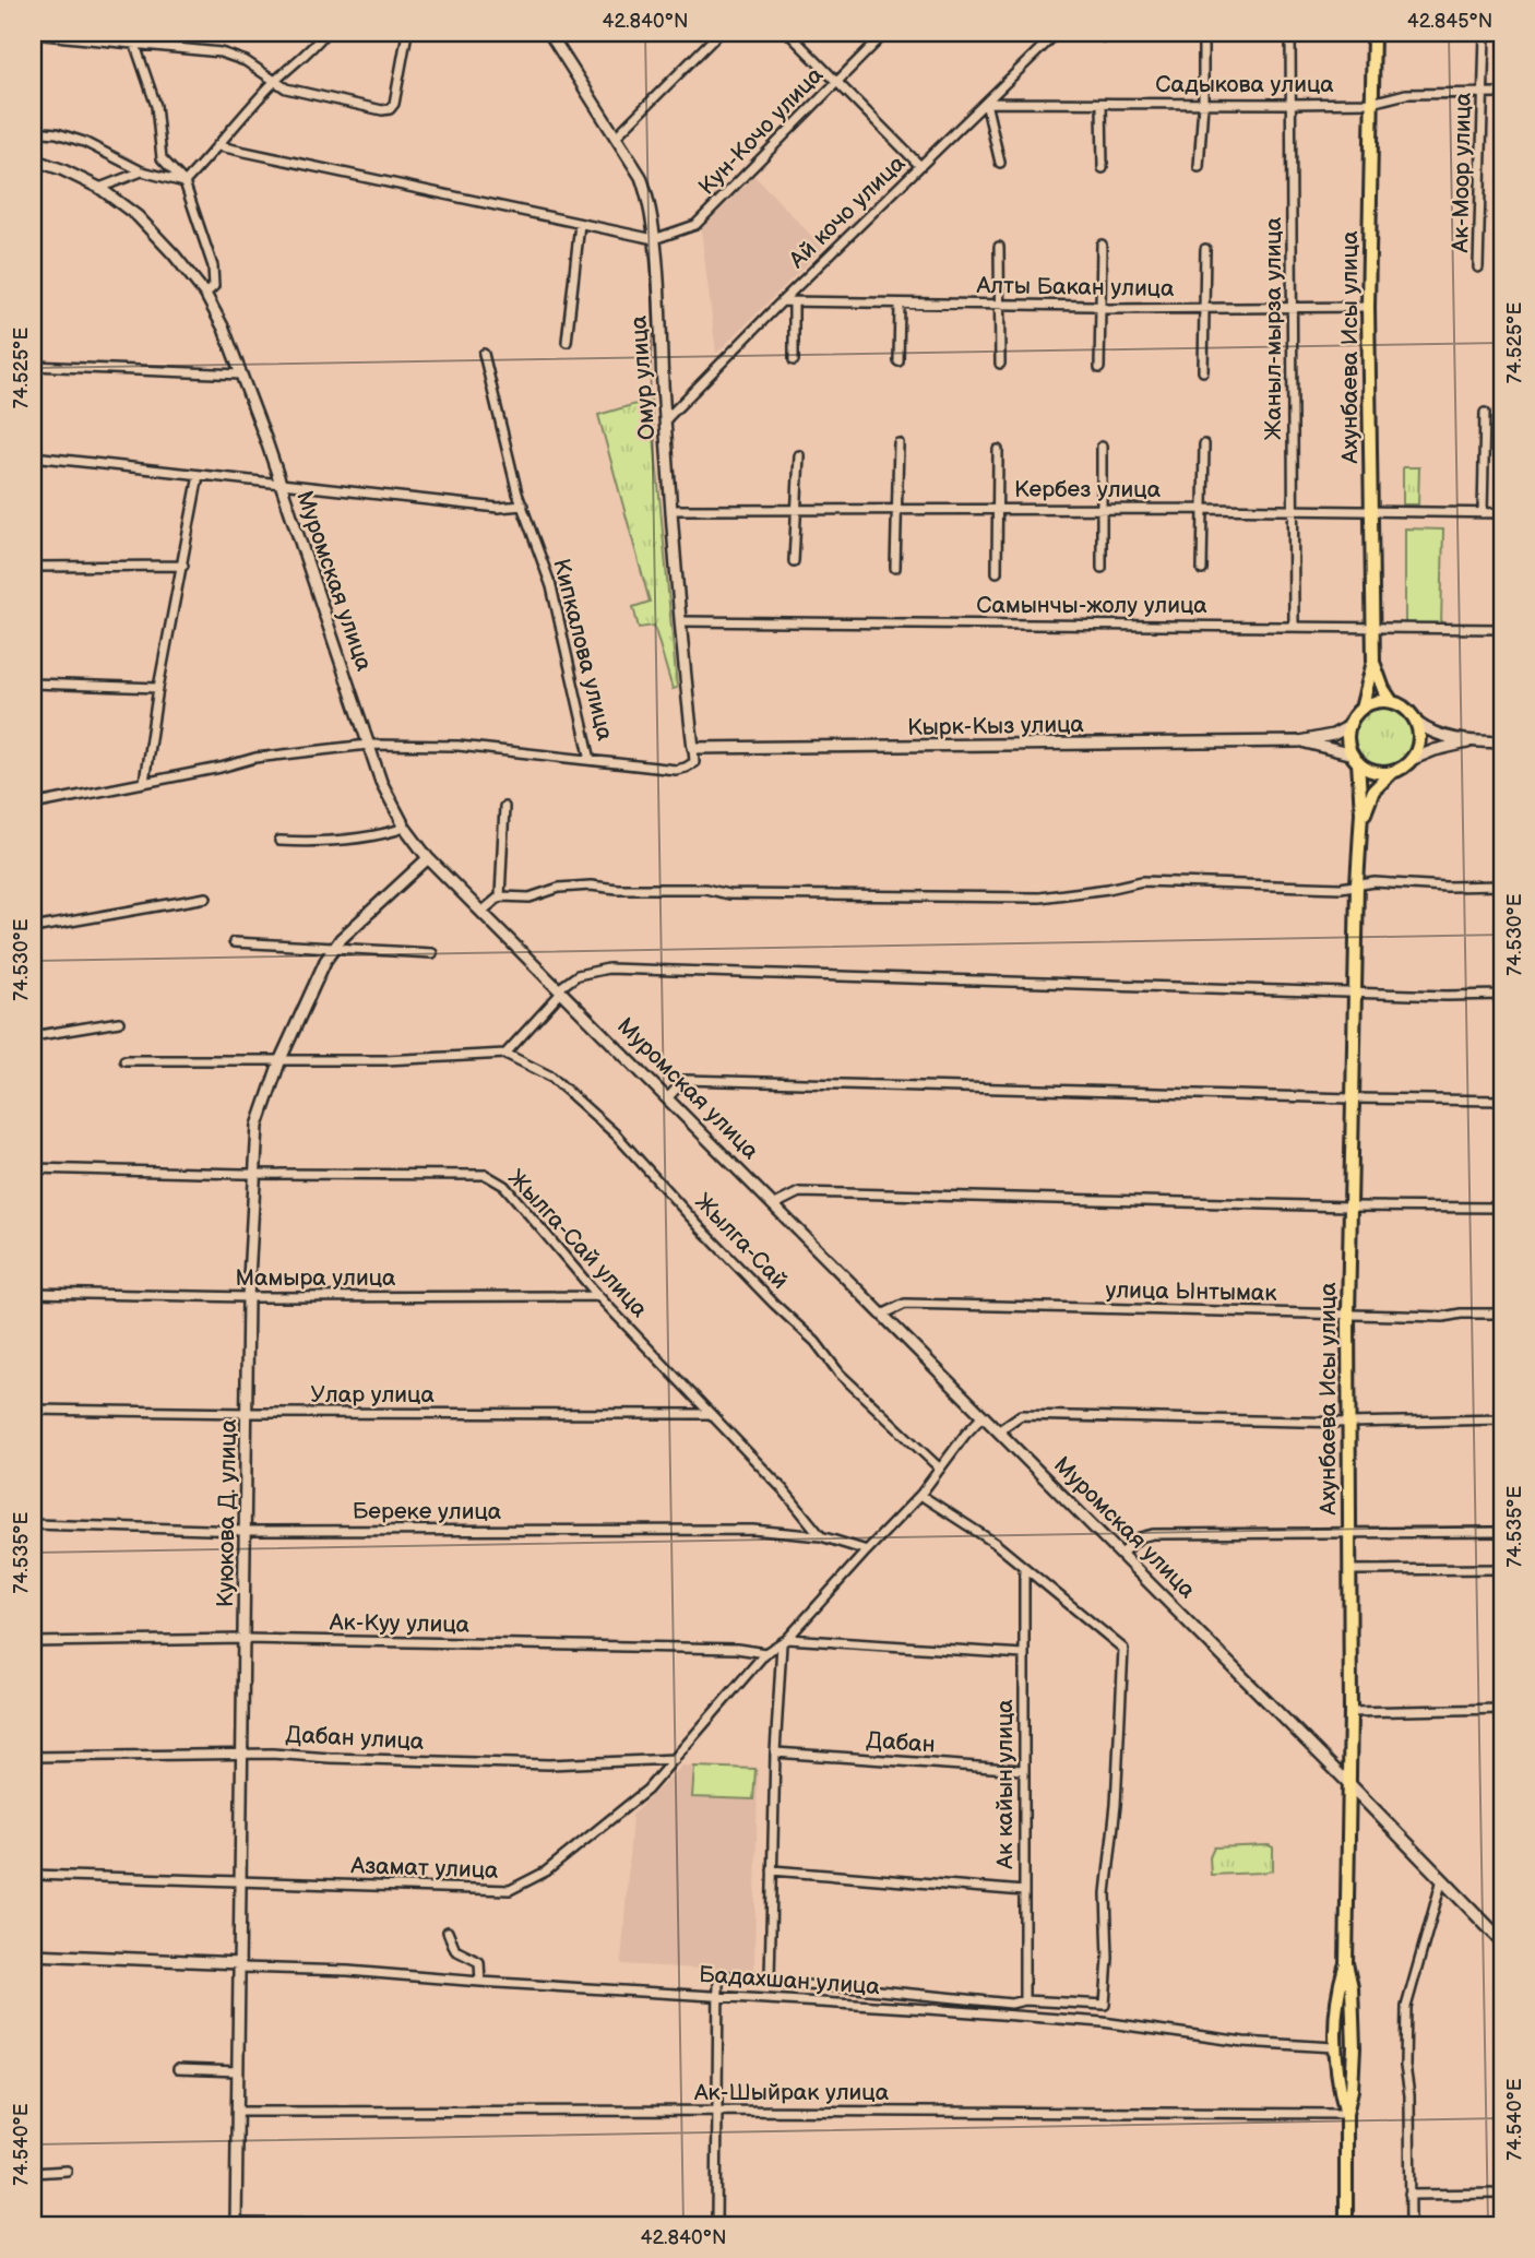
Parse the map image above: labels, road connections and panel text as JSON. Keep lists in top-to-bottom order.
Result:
{
  "streets": {
    "main road": ["Ахунбаева Исы улица", "Муромская улица"],
    "street": [
      "Садыкова улица",
      "Кун-Кочо улица",
      "Ак-Моор улица",
      "Ай кочо улица",
      "Алты Бакан улица",
      "Жаныл-мырза улица",
      "Омур улица",
      "Кербез улица",
      "Самынчы-жолу улица",
      "Кипкалова улица",
      "Кырк-Кыз улица",
      "Жылга-Сай",
      "Жылга-Сай улица",
      "Мамыра улица",
      "улица Ынтымак",
      "Улар улица",
      "Береке улица",
      "Куюкова Д. улица",
      "Ак-Куу улица",
      "Дабан улица",
      "Дабан",
      "Ак кайын улица",
      "Азамат улица",
      "Бадахшан улица",
      "Ак-Шыйрак улица"
    ]
  },
  "crossings": [
    ["Садыкова улица", "Ак-Моор улица"],
    ["Садыкова улица", "Ай кочо улица"],
    ["Садыкова улица", "Жаныл-мырза улица"],
    ["Садыкова улица", "Ахунбаева Исы улица"],
    ["Кун-Кочо улица", "Омур улица"],
    ["Ай кочо улица", "Алты Бакан улица"],
    ["Ай кочо улица", "Омур улица"],
    ["Алты Бакан улица", "Жаныл-мырза улица"],
    ["Алты Бакан улица", "Ахунбаева Исы улица"],
    ["Жаныл-мырза улица", "Кербез улица"],
    ["Жаныл-мырза улица", "Самынчы-жолу улица"],
    ["Ахунбаева Исы улица", "Кербез улица"],
    ["Ахунбаева Исы улица", "Муромская улица"],
    ["Ахунбаева Исы улица", "Самынчы-жолу улица"],
    ["Ахунбаева Исы улица", "Кырк-Кыз улица"],
    ["Ахунбаева Исы улица", "улица Ынтымак"],
    ["Ахунбаева Исы улица", "Бадахшан улица"],
    ["Ахунбаева Исы улица", "Ак-Шыйрак улица"],
    ["Омур улица", "Кербез улица"],
    ["Омур улица", "Самынчы-жолу улица"],
    ["Омур улица", "Кырк-Кыз улица"],
    ["Муромская улица", "улица Ынтымак"],
    ["Муромская улица", "Куюкова Д. улица"],
    ["Жылга-Сай улица", "Мамыра улица"],
    ["Жылга-Сай улица", "Улар улица"],
    ["Жылга-Сай улица", "Береке улица"],
    ["Жылга-Сай улица", "Куюкова Д. улица"],
    ["Мамыра улица", "Куюкова Д. улица"],
    ["Улар улица", "Куюкова Д. улица"],
    ["Береке улица", "Куюкова Д. улица"],
    ["Куюкова Д. улица", "Ак-Куу улица"],
    ["Куюкова Д. улица", "Дабан улица"],
    ["Куюкова Д. улица", "Азамат улица"],
    ["Куюкова Д. улица", "Бадахшан улица"],
    ["Куюкова Д. улица", "Ак-Шыйрак улица"],
    ["Ак-Куу улица", "Азамат улица"],
    ["Дабан улица", "Азамат улица"],
    ["Дабан", "Ак кайын улица"]
  ],
  "coordinates": [
    "42.840°N",
    "42.845°N",
    "74.525°E",
    "74.530°E",
    "74.535°E",
    "74.540°E"
  ]
}
